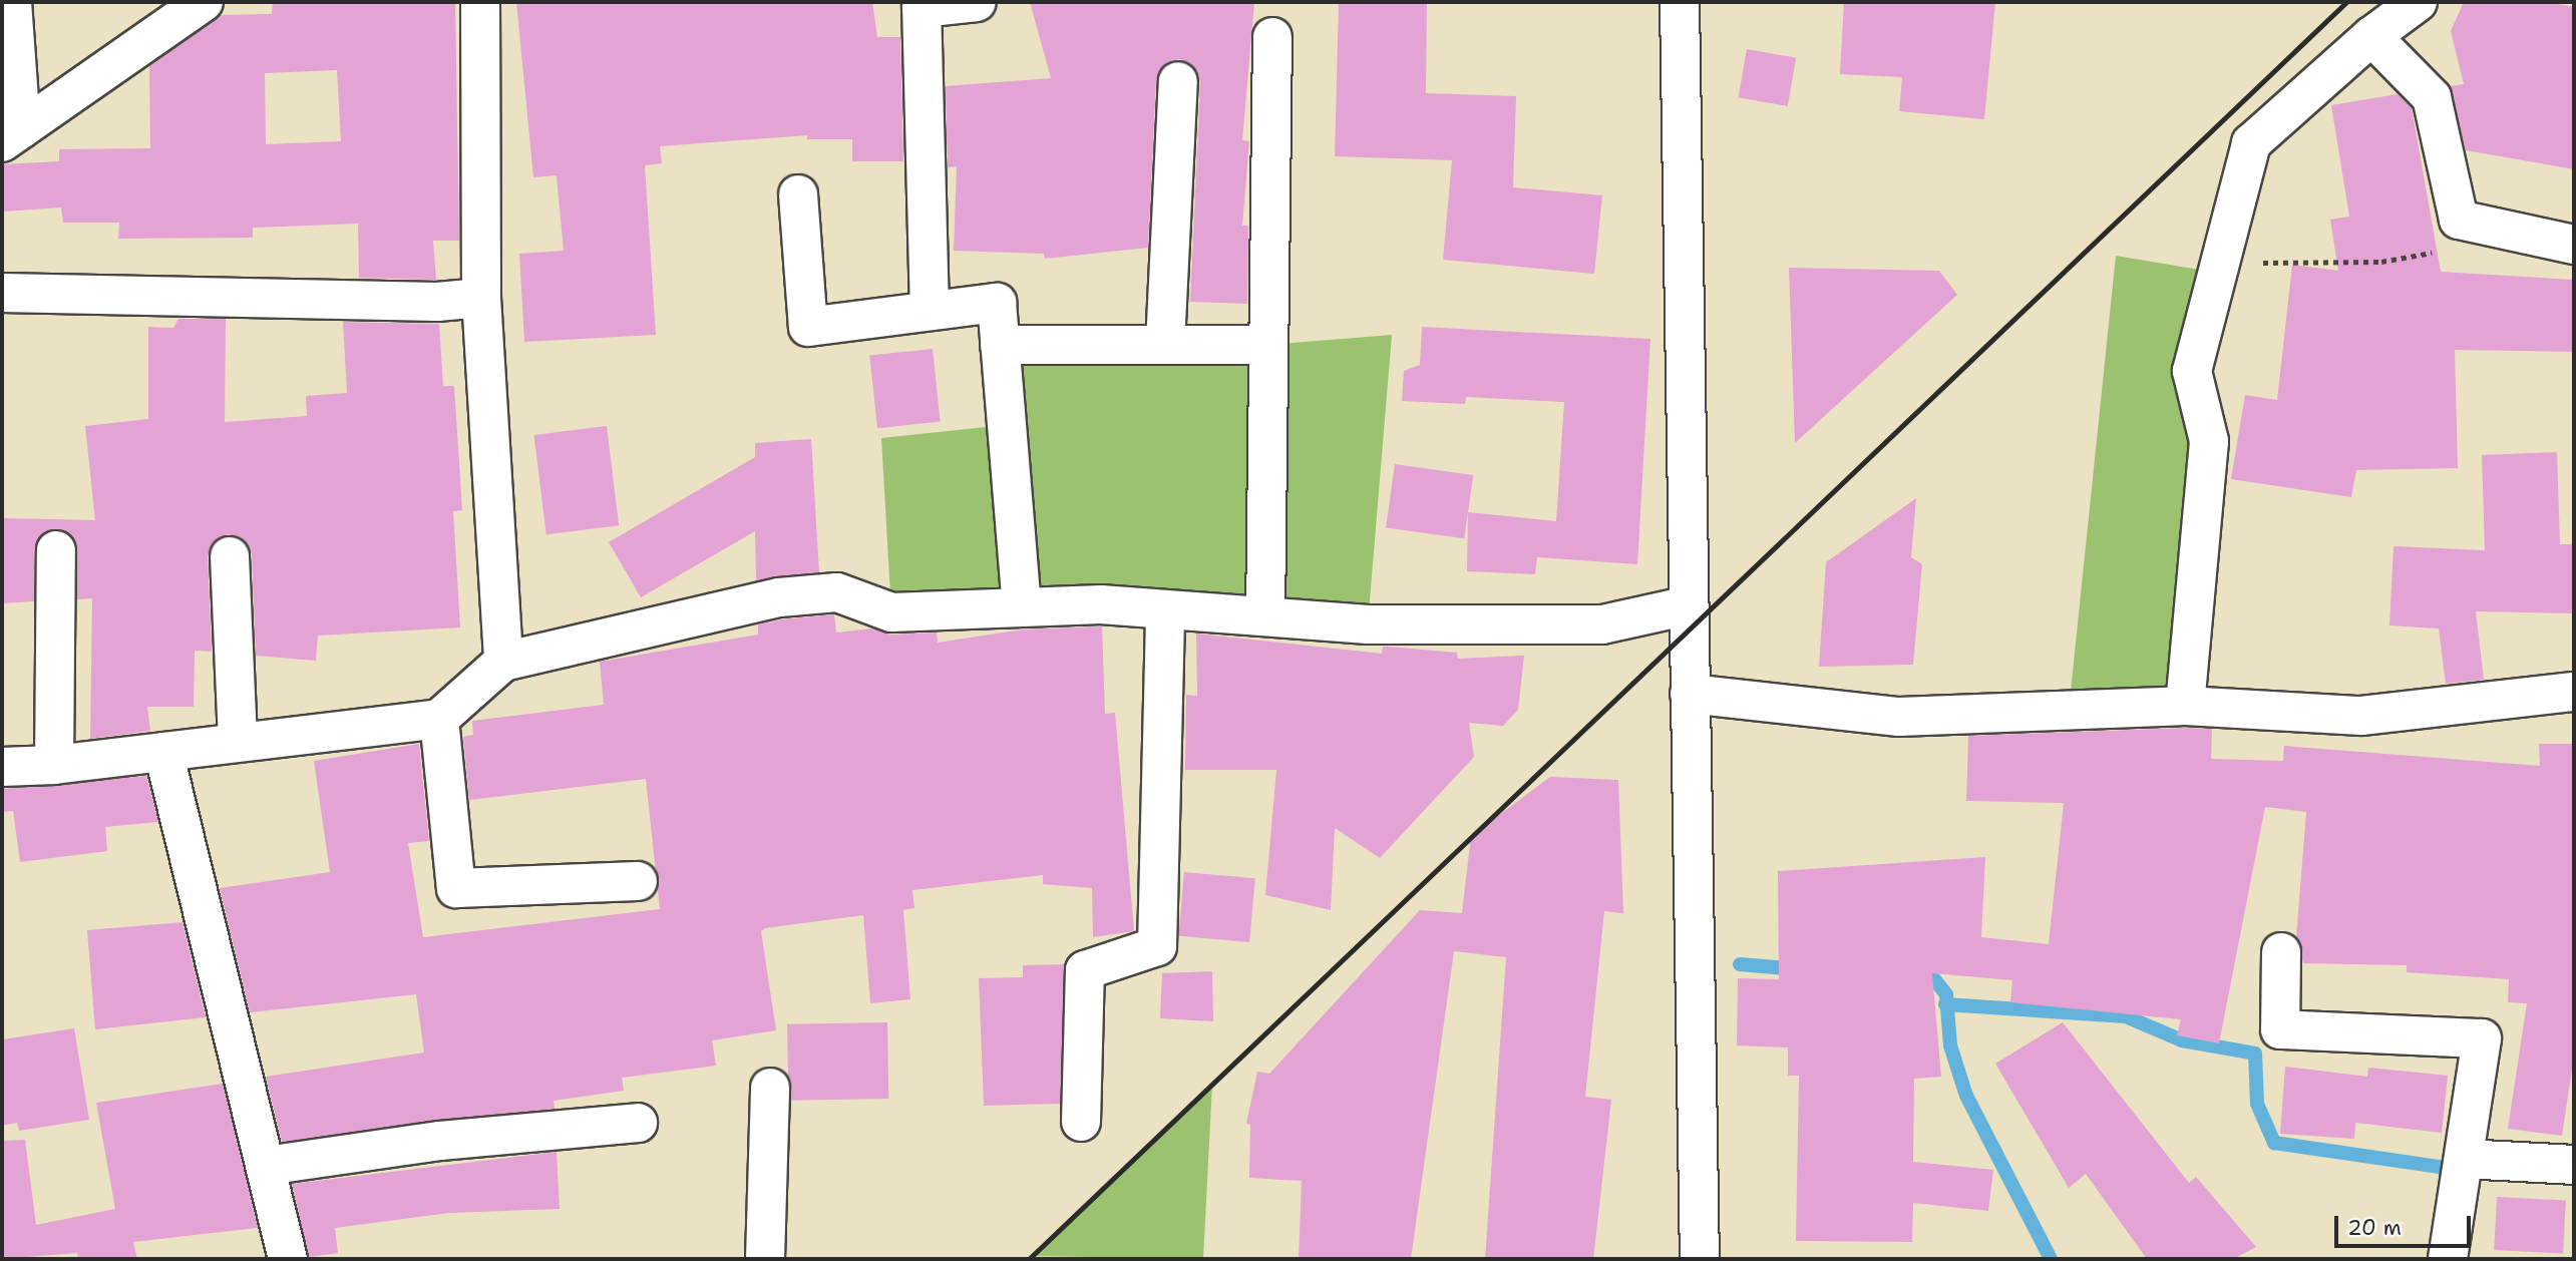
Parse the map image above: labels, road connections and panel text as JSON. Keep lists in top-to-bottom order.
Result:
{
  "scale_bar": "20 m"
}
